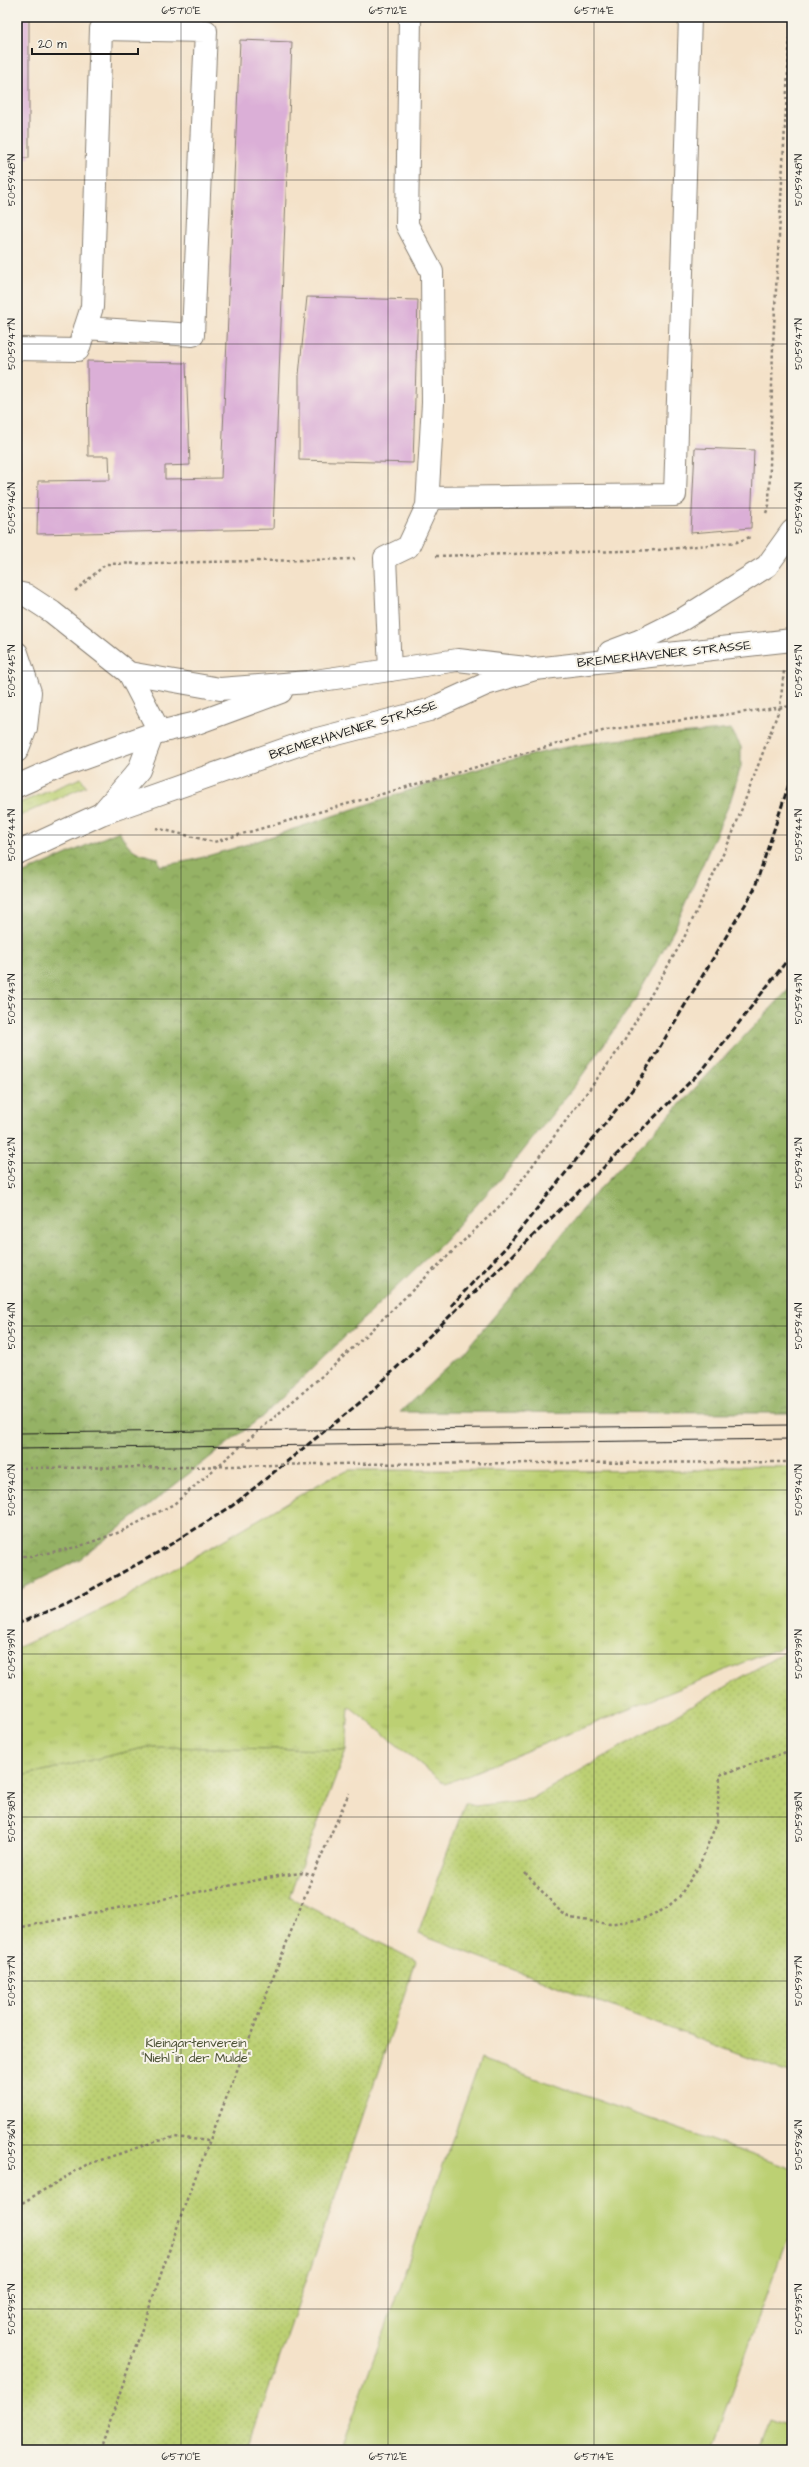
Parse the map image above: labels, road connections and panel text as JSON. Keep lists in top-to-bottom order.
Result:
{
  "streets": {
    "street": ["BREMERHAVENER STRASSE"]
  },
  "parks": ["Kleingartenverein \"Niehl in der Mulde\""],
  "scale_bar": "20 m",
  "coordinates": [
    "6°57'10\"E",
    "6°57'12\"E",
    "6°57'14\"E",
    "50°59'48\"N",
    "50°59'47\"N",
    "50°59'46\"N",
    "50°59'45\"N",
    "50°59'44\"N",
    "50°59'43\"N",
    "50°59'42\"N",
    "50°59'41\"N",
    "50°59'40\"N",
    "50°59'39\"N",
    "50°59'38\"N",
    "50°59'37\"N",
    "50°59'36\"N",
    "50°59'35\"N"
  ]
}
